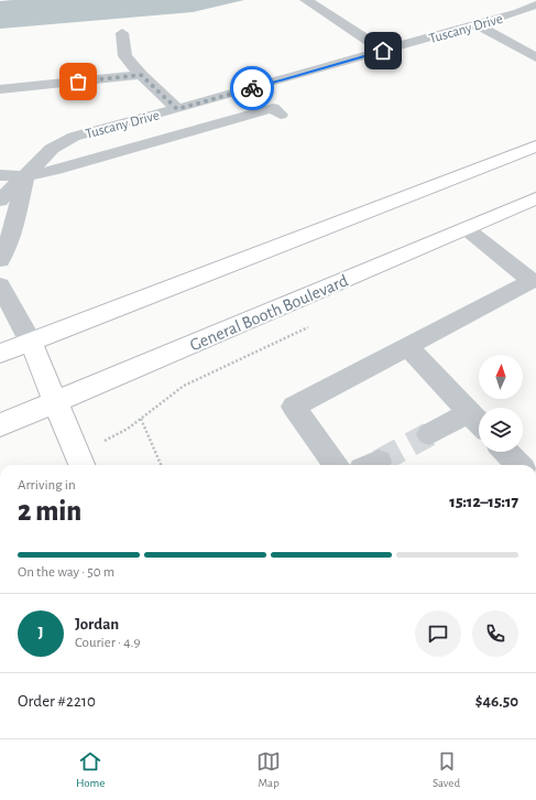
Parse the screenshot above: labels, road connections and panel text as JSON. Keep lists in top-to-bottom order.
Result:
{
  "streets": {
    "main road": ["General Booth Boulevard"],
    "street": ["Tuscany Drive"]
  },
  "north": "top",
  "page": {
    "heading": ["2 min", "Arriving in", "15:12–15:17"],
    "panel": [
      "Jordan",
      "Courier · 4.9",
      "Order #2210",
      "$46.50"
    ],
    "bar": "On the way · 50 m",
    "round": "J",
    "tabs": ["Home", "Map", "Saved"]
  }
}
